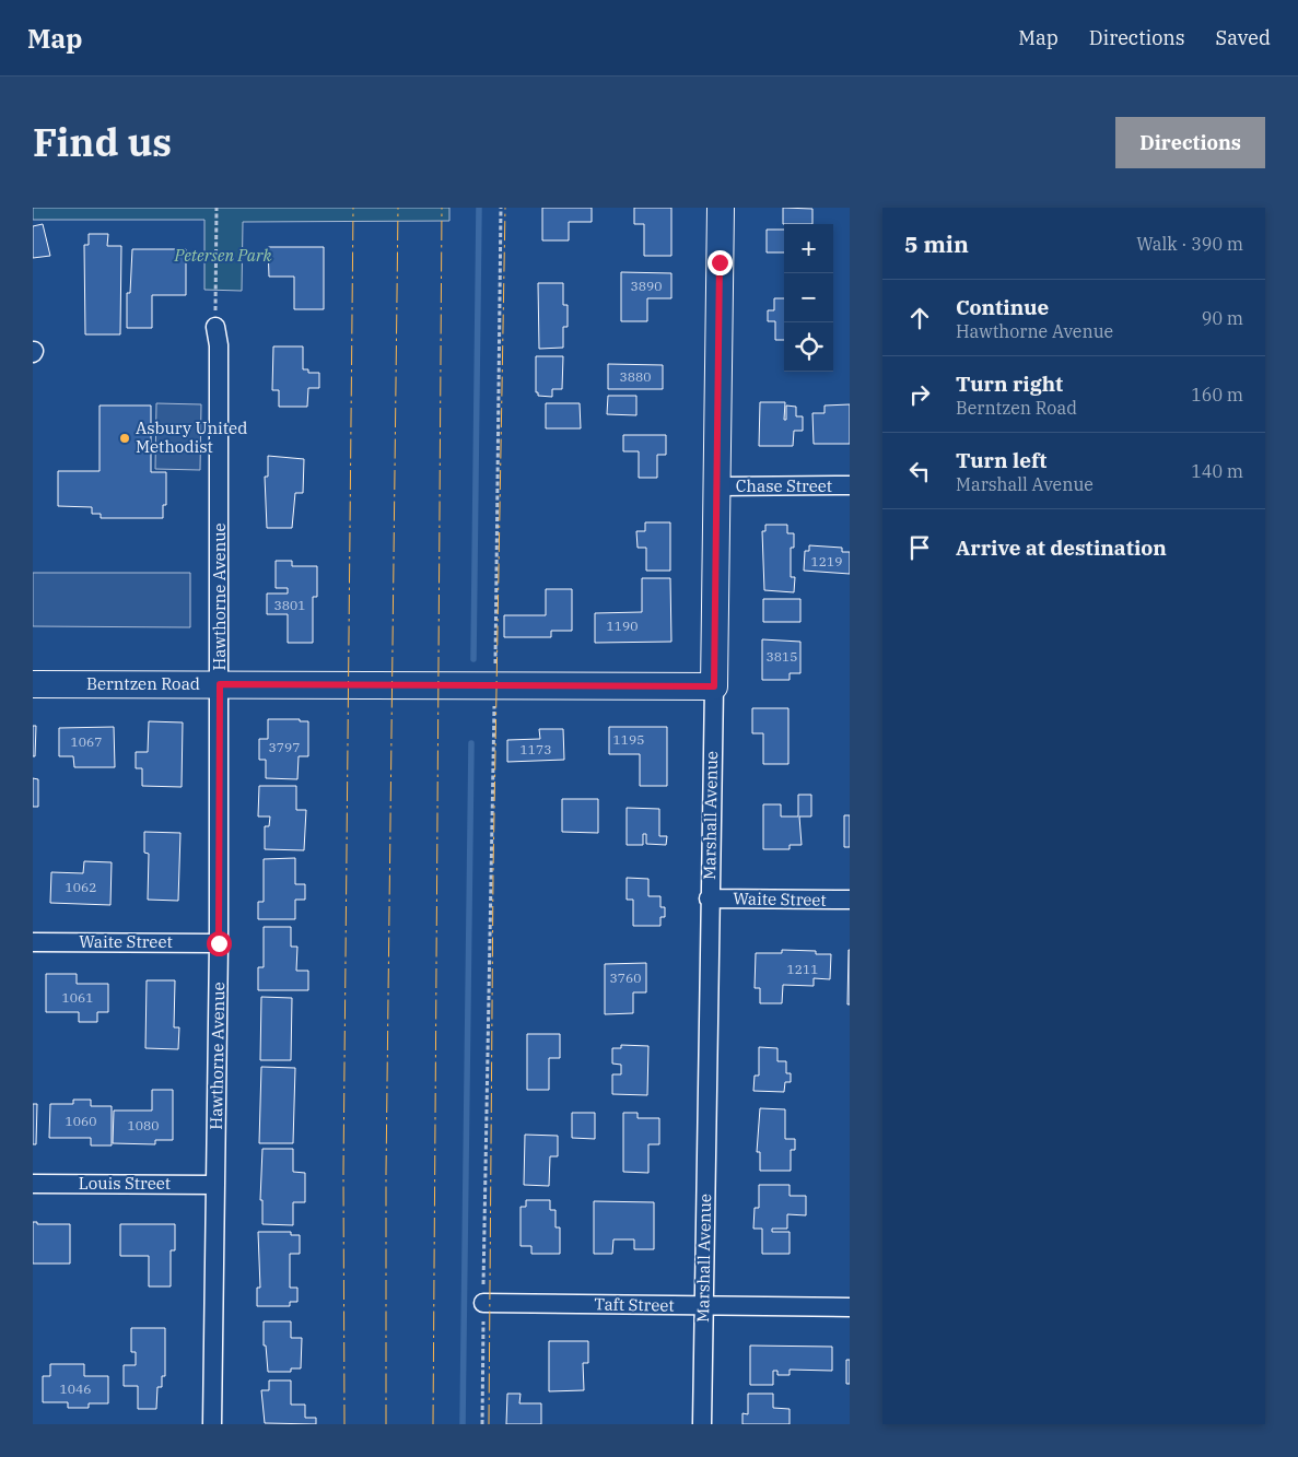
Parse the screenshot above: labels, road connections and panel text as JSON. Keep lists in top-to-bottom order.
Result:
{
  "streets": {
    "street": [
      "Chase Street",
      "Hawthorne Avenue",
      "Berntzen Road",
      "Marshall Avenue",
      "Waite Street",
      "Louis Street",
      "Taft Street"
    ]
  },
  "crossings": [
    ["Chase Street", "Marshall Avenue"],
    ["Hawthorne Avenue", "Berntzen Road"],
    ["Hawthorne Avenue", "Waite Street"],
    ["Hawthorne Avenue", "Louis Street"],
    ["Berntzen Road", "Marshall Avenue"],
    ["Marshall Avenue", "Waite Street"],
    ["Marshall Avenue", "Taft Street"]
  ],
  "parks": ["Petersen Park"],
  "places": ["Asbury United Methodist"],
  "house_numbers": [
    "3890",
    "3880",
    "1219",
    "3801",
    "1190",
    "3815",
    "1195",
    "1067",
    "3797",
    "1173",
    "1062",
    "1211",
    "3760",
    "1061",
    "1060",
    "1080",
    "1046"
  ],
  "page": {
    "header": "Map",
    "nav": ["Map", "Directions", "Saved"],
    "title": "Find us",
    "buttons": "Directions",
    "heading": ["5 min", "Walk · 390 m"],
    "map_buttons": ["+", "−"],
    "list": [
      ["Continue", "Hawthorne Avenue", "90 m"],
      ["Turn right", "Berntzen Road", "160 m"],
      ["Turn left", "Marshall Avenue", "140 m"],
      "Arrive at destination"
    ]
  }
}
